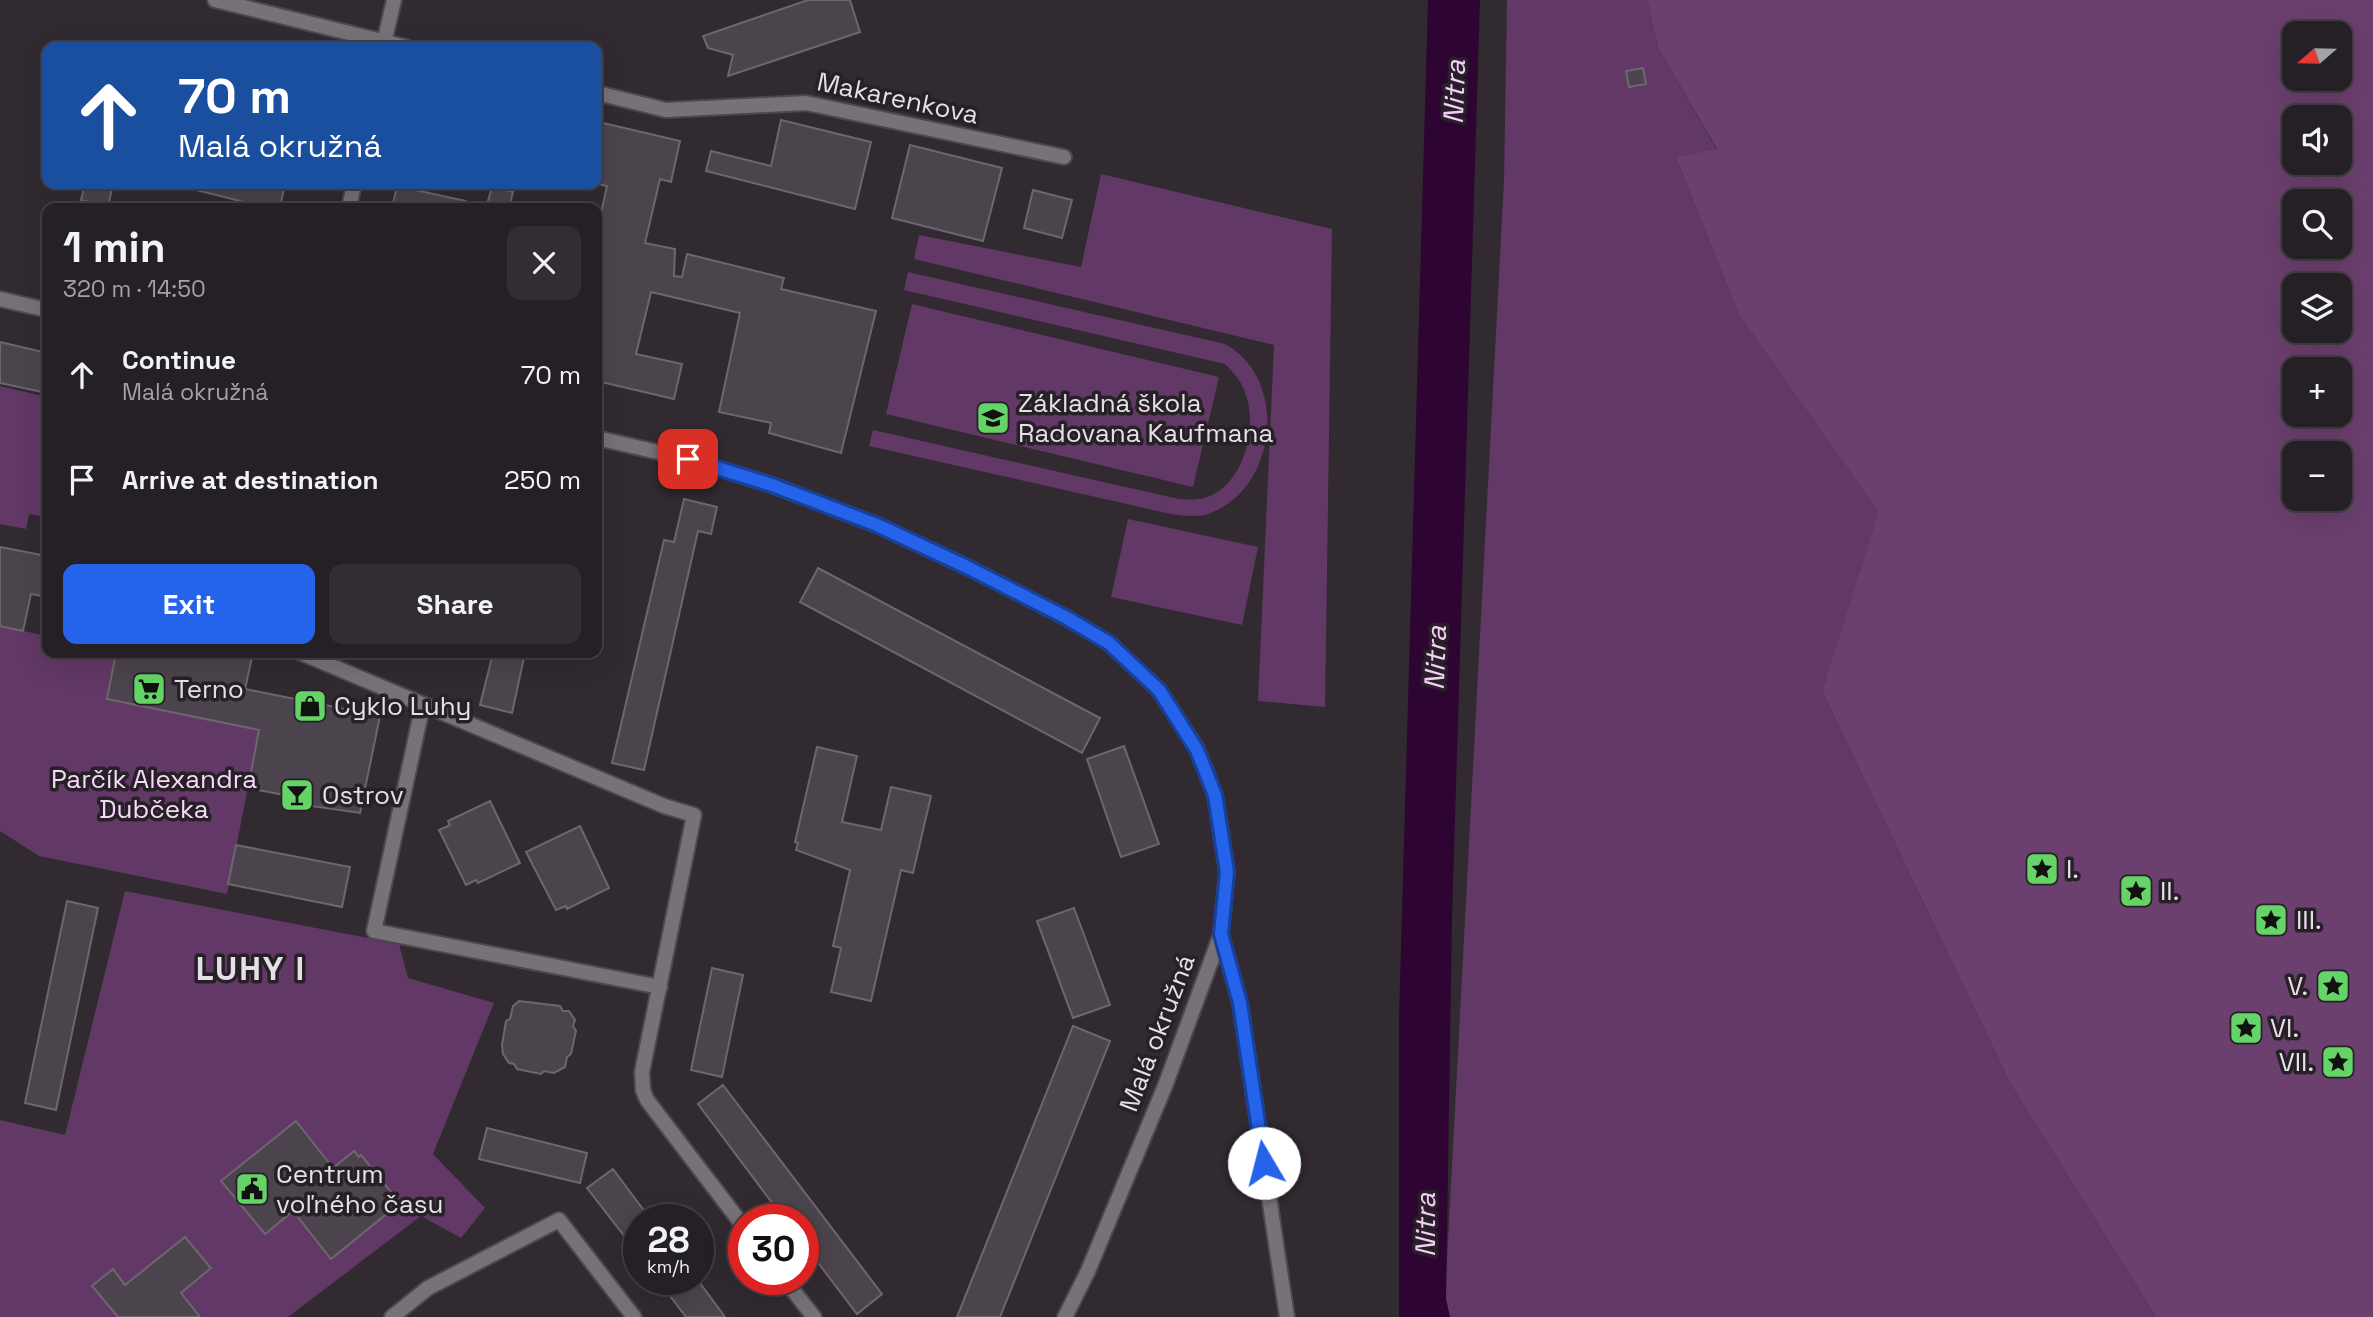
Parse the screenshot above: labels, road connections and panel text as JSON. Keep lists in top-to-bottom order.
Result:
{
  "streets": {
    "street": ["Makarenkova", "Malá okružná"]
  },
  "districts": ["LUHY I"],
  "water": ["Nitra"],
  "parks": ["Parčík Alexandra Dubčeka"],
  "places": {
    "school or university": ["Základná škola Radovana Kaufmana"],
    "supermarket": ["Terno"],
    "shop": ["Cyklo Luhy"],
    "bar": ["Ostrov"],
    "place": [
      "I.",
      "II.",
      "III.",
      "V.",
      "VI.",
      "VII."
    ],
    "public building": ["Centrum voľného času"]
  },
  "north": "left",
  "page": {
    "map_buttons": ["+", "−"],
    "turn": ["70 m", "Malá okružná"],
    "heading": ["1 min", "320 m · 14:50"],
    "list": [
      {
        "name": "Continue",
        "note": "Malá okružná",
        "value": "70 m"
      },
      {
        "name": "Arrive at destination",
        "value": "250 m"
      }
    ],
    "buttons": ["Exit", "Share"],
    "speed": "28 km/h",
    "limit": "30"
  }
}
